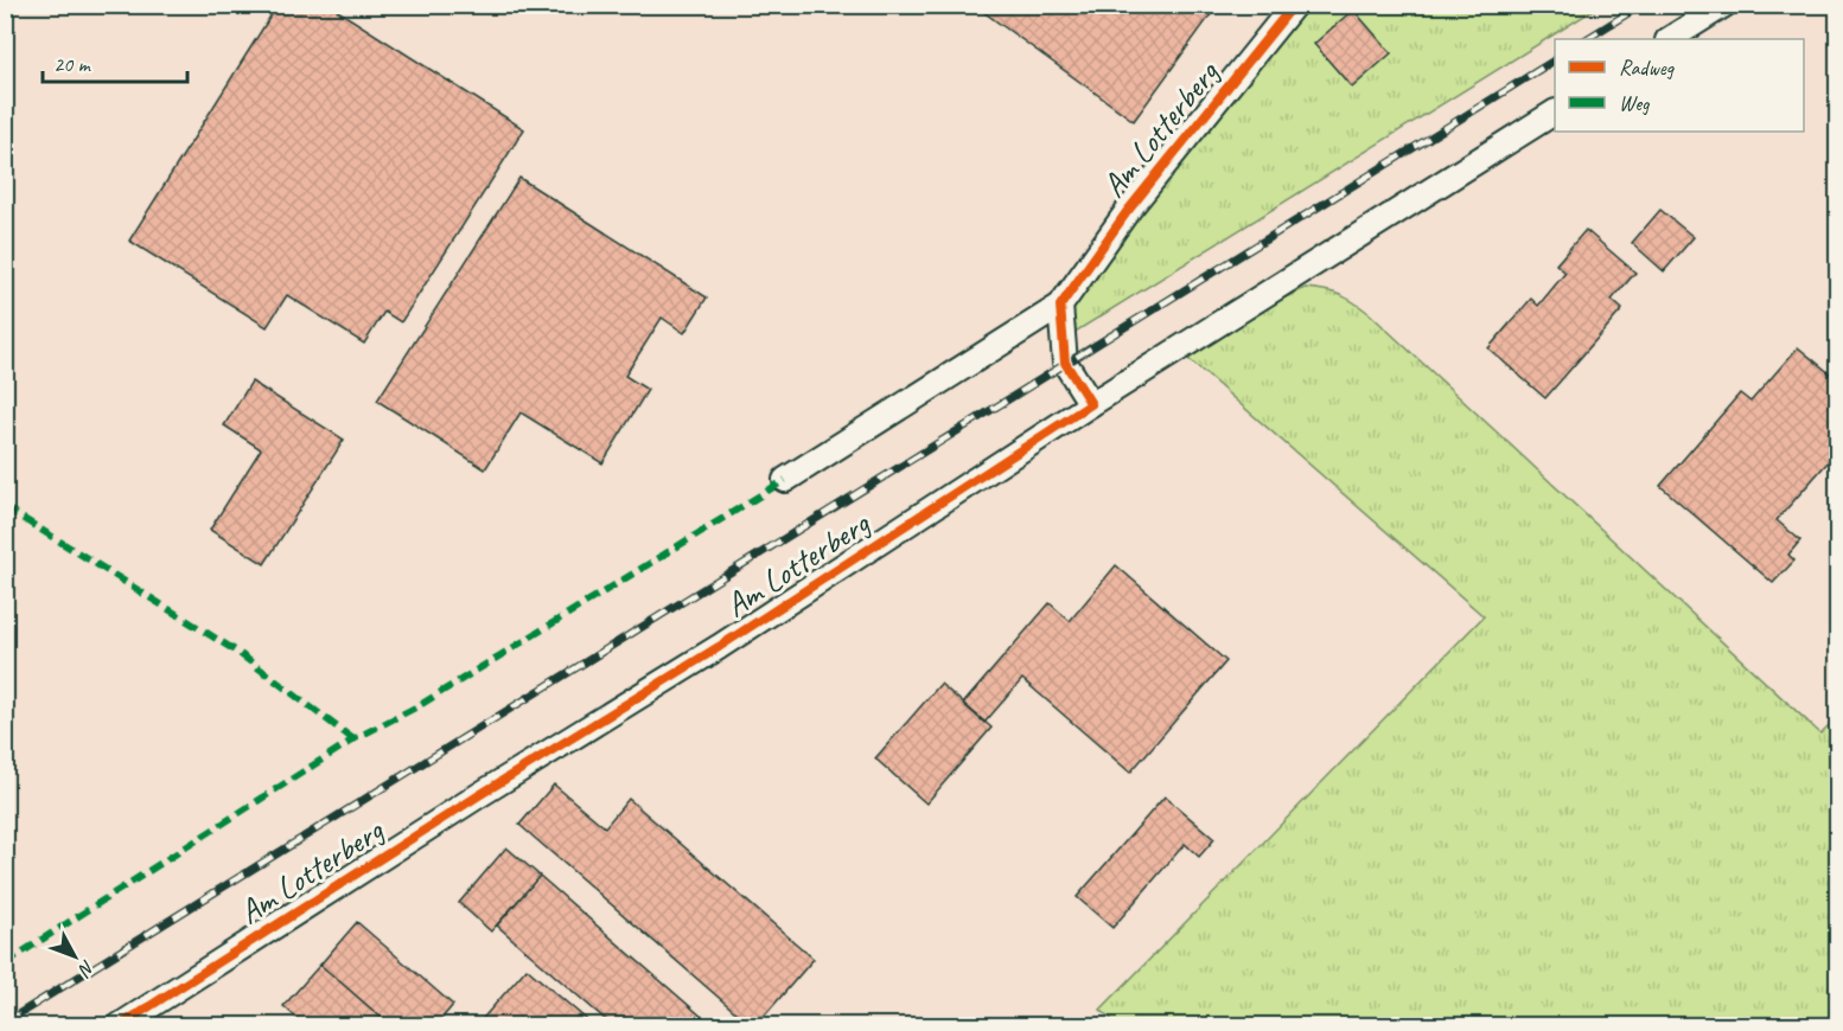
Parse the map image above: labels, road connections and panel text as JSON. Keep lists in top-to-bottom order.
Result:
{
  "streets": {
    "lane": ["Am Lotterberg"]
  },
  "legend": ["Radweg", "Weg"],
  "scale_bar": "20 m",
  "north": "bottom right"
}
